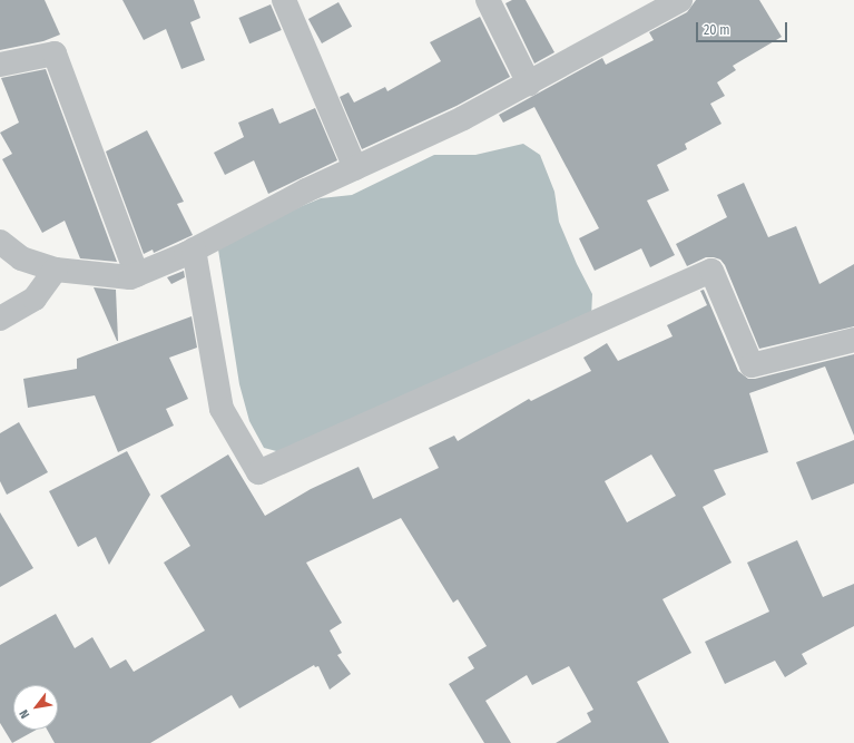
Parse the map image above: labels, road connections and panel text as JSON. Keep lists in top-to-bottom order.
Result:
{
  "scale_bar": "20 m",
  "north": "bottom left"
}
